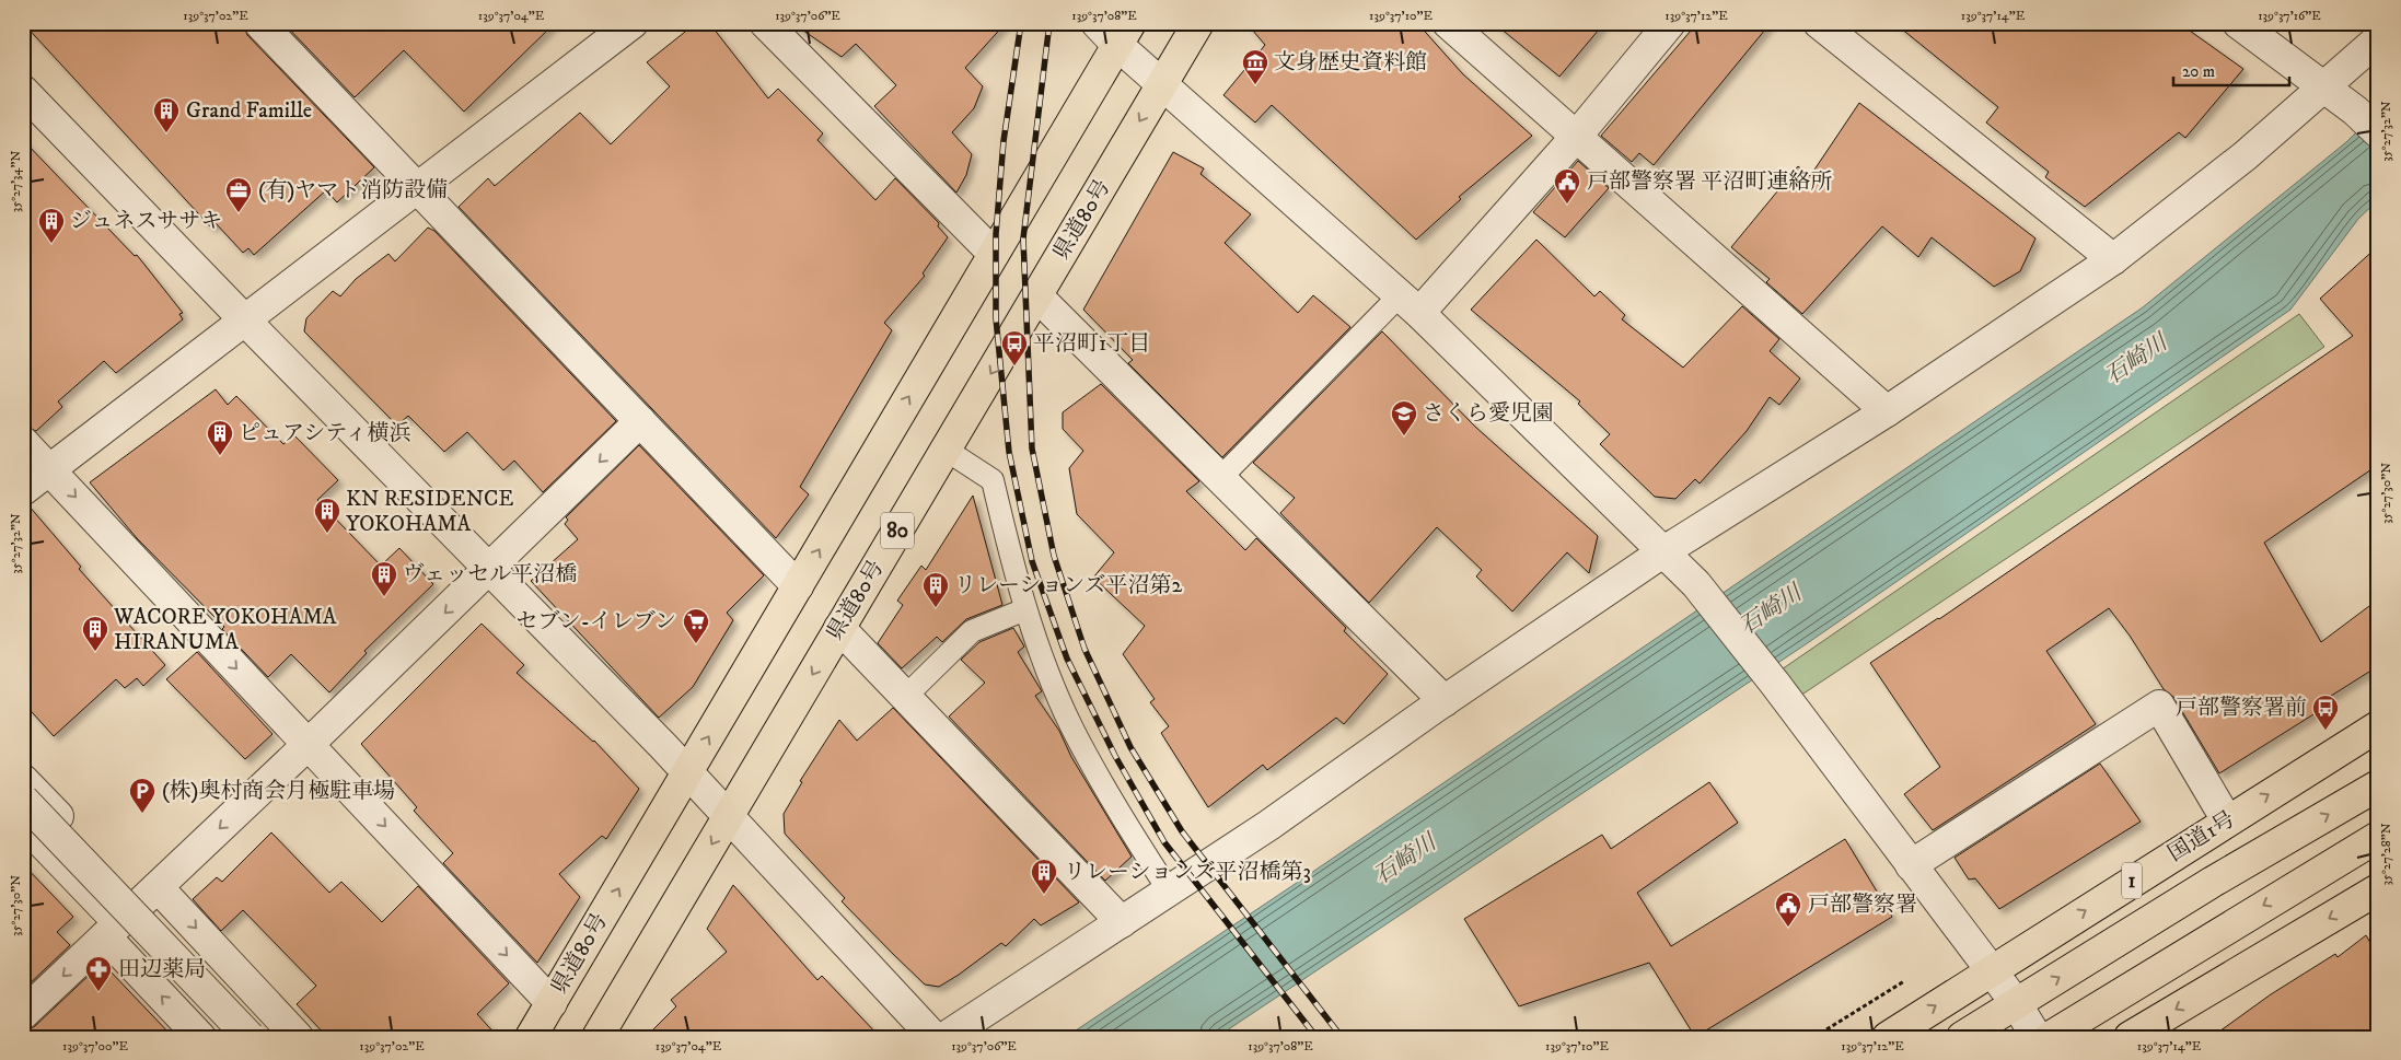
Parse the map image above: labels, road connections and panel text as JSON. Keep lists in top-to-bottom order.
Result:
{
  "streets": {
    "main road": [
      "県道80号",
      "80",
      "国道1号",
      "1"
    ]
  },
  "water": ["石崎川"],
  "places": {
    "museum": ["文身歴史資料館"],
    "building": [
      "Grand Famille",
      "ジュネスササキ",
      "ピュアシティ横浜",
      "KN RESIDENCE YOKOHAMA",
      "ヴェッセル平沼橋",
      "リレーションズ平沼第2",
      "WACORE YOKOHAMA HIRANUMA",
      "リレーションズ平沼橋第3"
    ],
    "public building": ["戸部警察署 平沼町連絡所", "戸部警察署"],
    "office": ["(有)ヤマト消防設備"],
    "bus stop": ["平沼町1丁目", "戸部警察署前"],
    "school or university": ["さくら愛児園"],
    "supermarket": ["セブン-イレブン"],
    "parking": ["(株)奥村商会月極駐車場"],
    "pharmacy": ["田辺薬局"]
  },
  "scale_bar": "20 m",
  "coordinates": [
    "139°37'02\"E",
    "139°37'04\"E",
    "139°37'06\"E",
    "139°37'08\"E",
    "139°37'10\"E",
    "139°37'12\"E",
    "139°37'14\"E",
    "139°37'16\"E",
    "35°27'32\"N",
    "35°27'34\"N",
    "35°27'30\"N",
    "35°27'28\"N",
    "139°37'00\"E"
  ]
}
